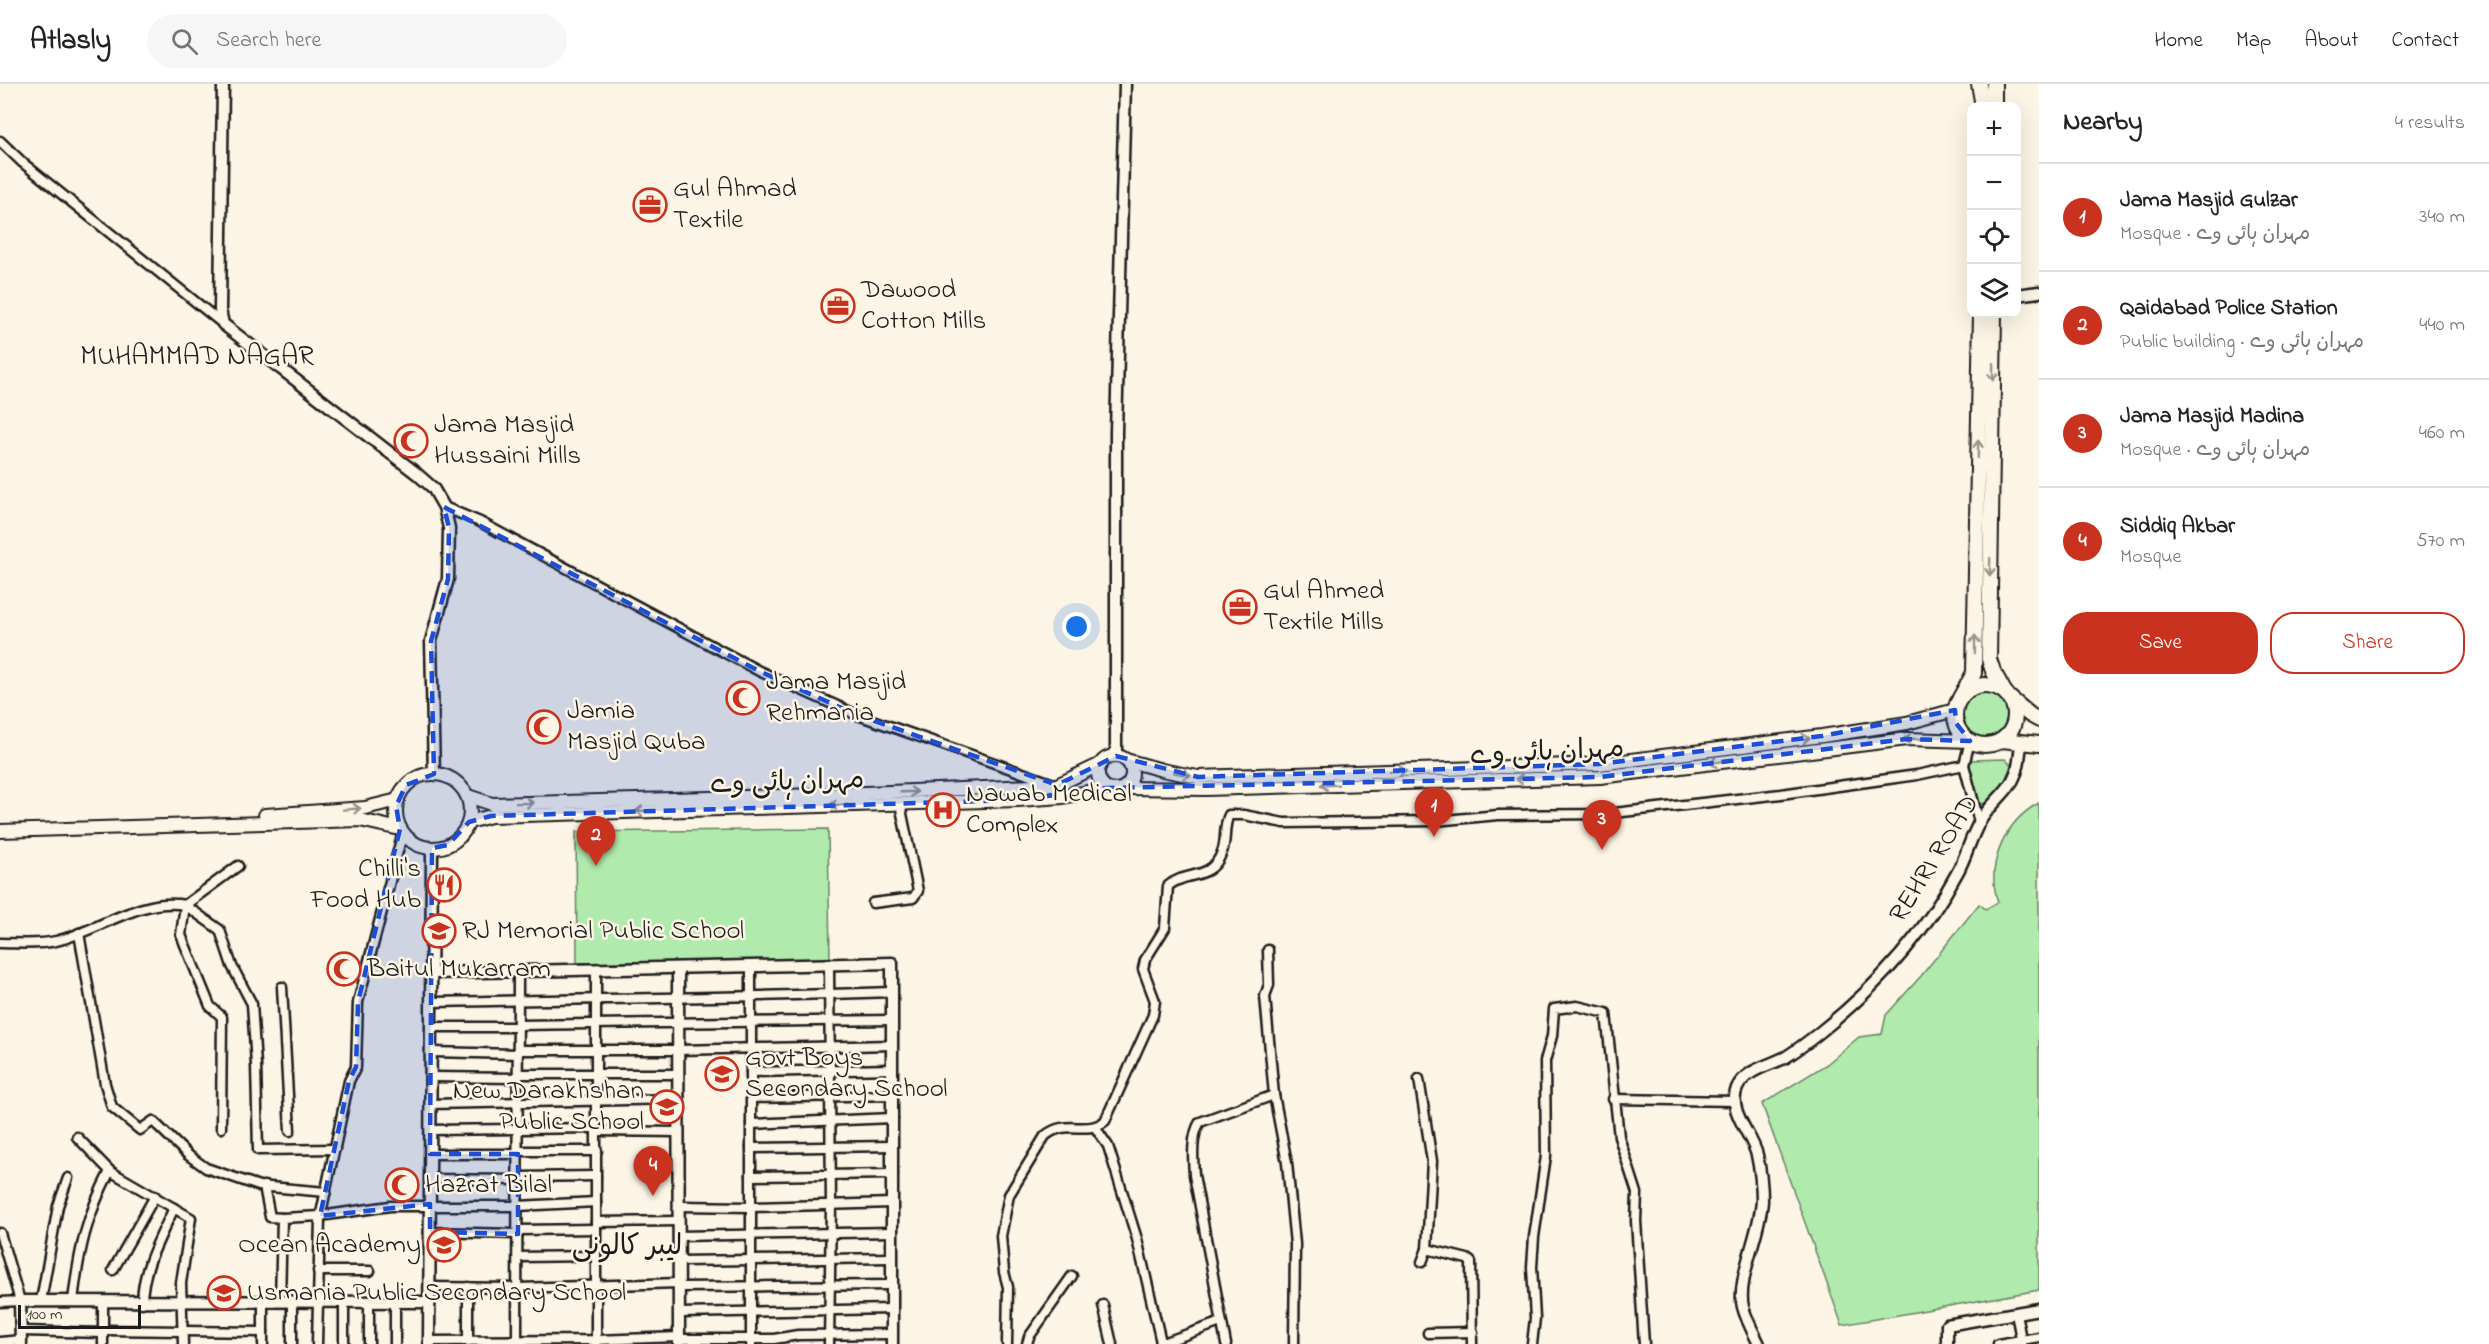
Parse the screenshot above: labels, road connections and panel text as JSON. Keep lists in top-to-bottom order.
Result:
{
  "streets": {
    "main road": ["مہران ہائی وے"],
    "street": ["REHRI ROAD"]
  },
  "districts": ["MUHAMMAD NAGAR", "لیبر کالونی"],
  "places": {
    "office": ["Gul Ahmad Textile", "Dawood Cotton Mills", "Gul Ahmed Textile Mills"],
    "mosque": [
      "Jama Masjid Hussaini Mills",
      "Jama Masjid Rehmania",
      "Jamia Masjid Quba",
      "Baitul Mukarram",
      "Hazrat Bilal"
    ],
    "hospital": ["Nawab Medical Complex"],
    "restaurant": ["Chilli's Food Hub"],
    "school or university": [
      "RJ Memorial Public School",
      "Govt Boys Secondary School",
      "New Darakhshan Public School",
      "Ocean Academy",
      "Usmania Public Secondary School"
    ]
  },
  "scale_bar": "100 m",
  "page": {
    "header": "Atlasly",
    "search": "Search here",
    "nav": [
      "Home",
      "Map",
      "About",
      "Contact"
    ],
    "heading": ["Nearby", "4 results"],
    "map_buttons": ["+", "−"],
    "list": [
      {
        "mark": "1",
        "name": "Jama Masjid Gulzar",
        "note": "Mosque · مہران ہائی وے",
        "value": "340 m"
      },
      {
        "mark": "2",
        "name": "Qaidabad Police Station",
        "note": "Public building · مہران ہائی وے",
        "value": "440 m"
      },
      {
        "mark": "3",
        "name": "Jama Masjid Madina",
        "note": "Mosque · مہران ہائی وے",
        "value": "460 m"
      },
      {
        "mark": "4",
        "name": "Siddiq Akbar",
        "note": "Mosque",
        "value": "570 m"
      }
    ],
    "buttons": ["Save", "Share"],
    "pins": [
      "1",
      "3",
      "2",
      "4"
    ],
    "scale": "100 m"
  }
}
